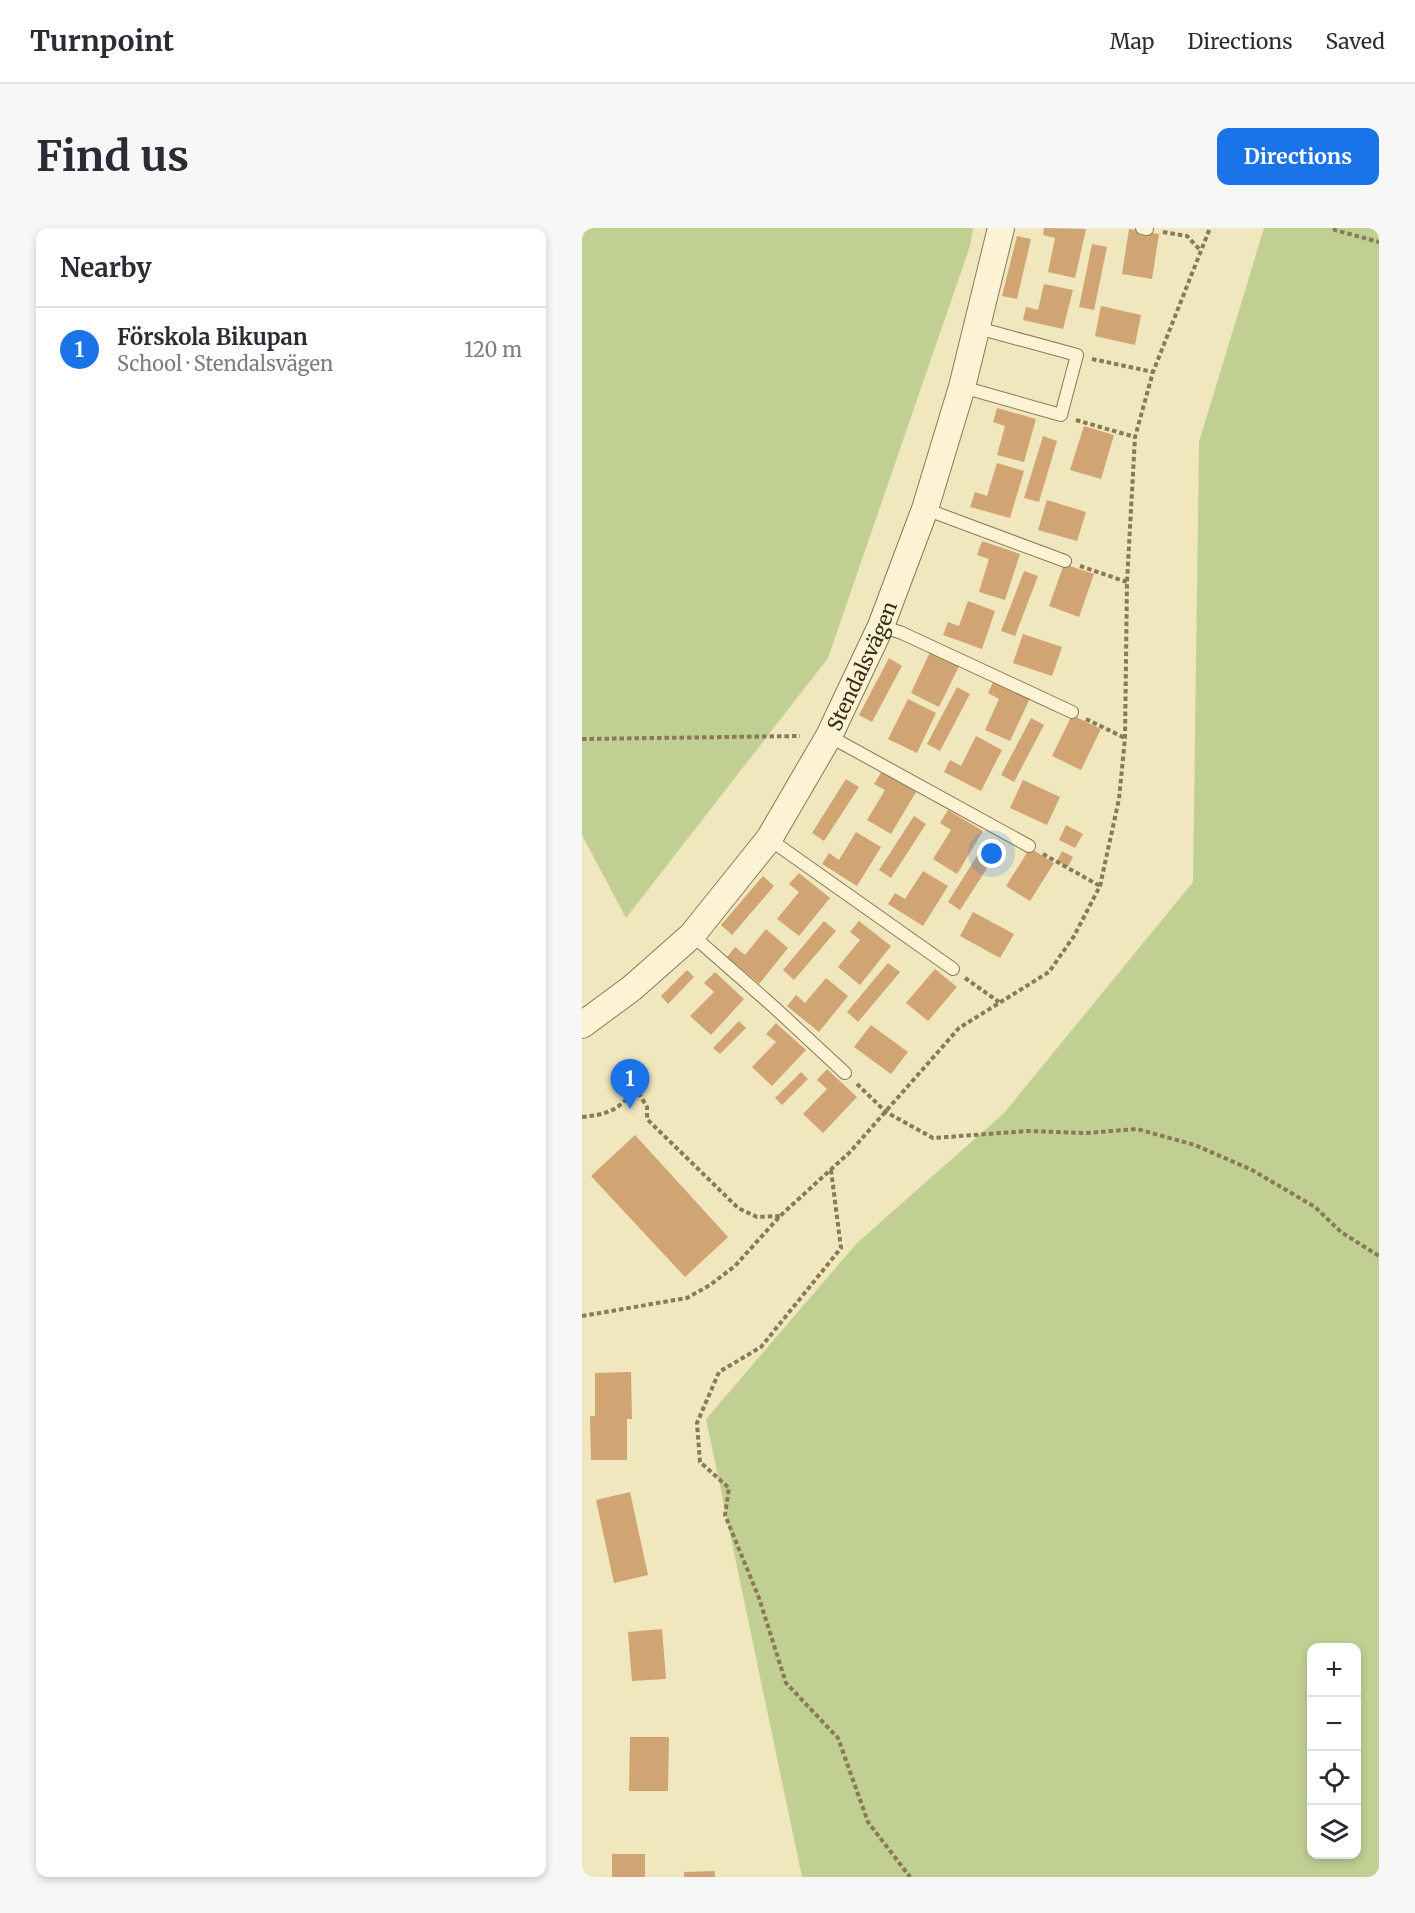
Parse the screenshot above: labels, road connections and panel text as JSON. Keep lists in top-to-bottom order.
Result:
{
  "streets": {
    "street": ["Stendalsvägen"]
  },
  "page": {
    "header": "Turnpoint",
    "nav": ["Map", "Directions", "Saved"],
    "buttons": "Directions",
    "title": "Find us",
    "heading": "Nearby",
    "list": [
      {
        "mark": "1",
        "name": "Förskola Bikupan",
        "note": "School · Stendalsvägen",
        "value": "120 m"
      }
    ],
    "pins": "1",
    "map_buttons": ["+", "−"]
  }
}
